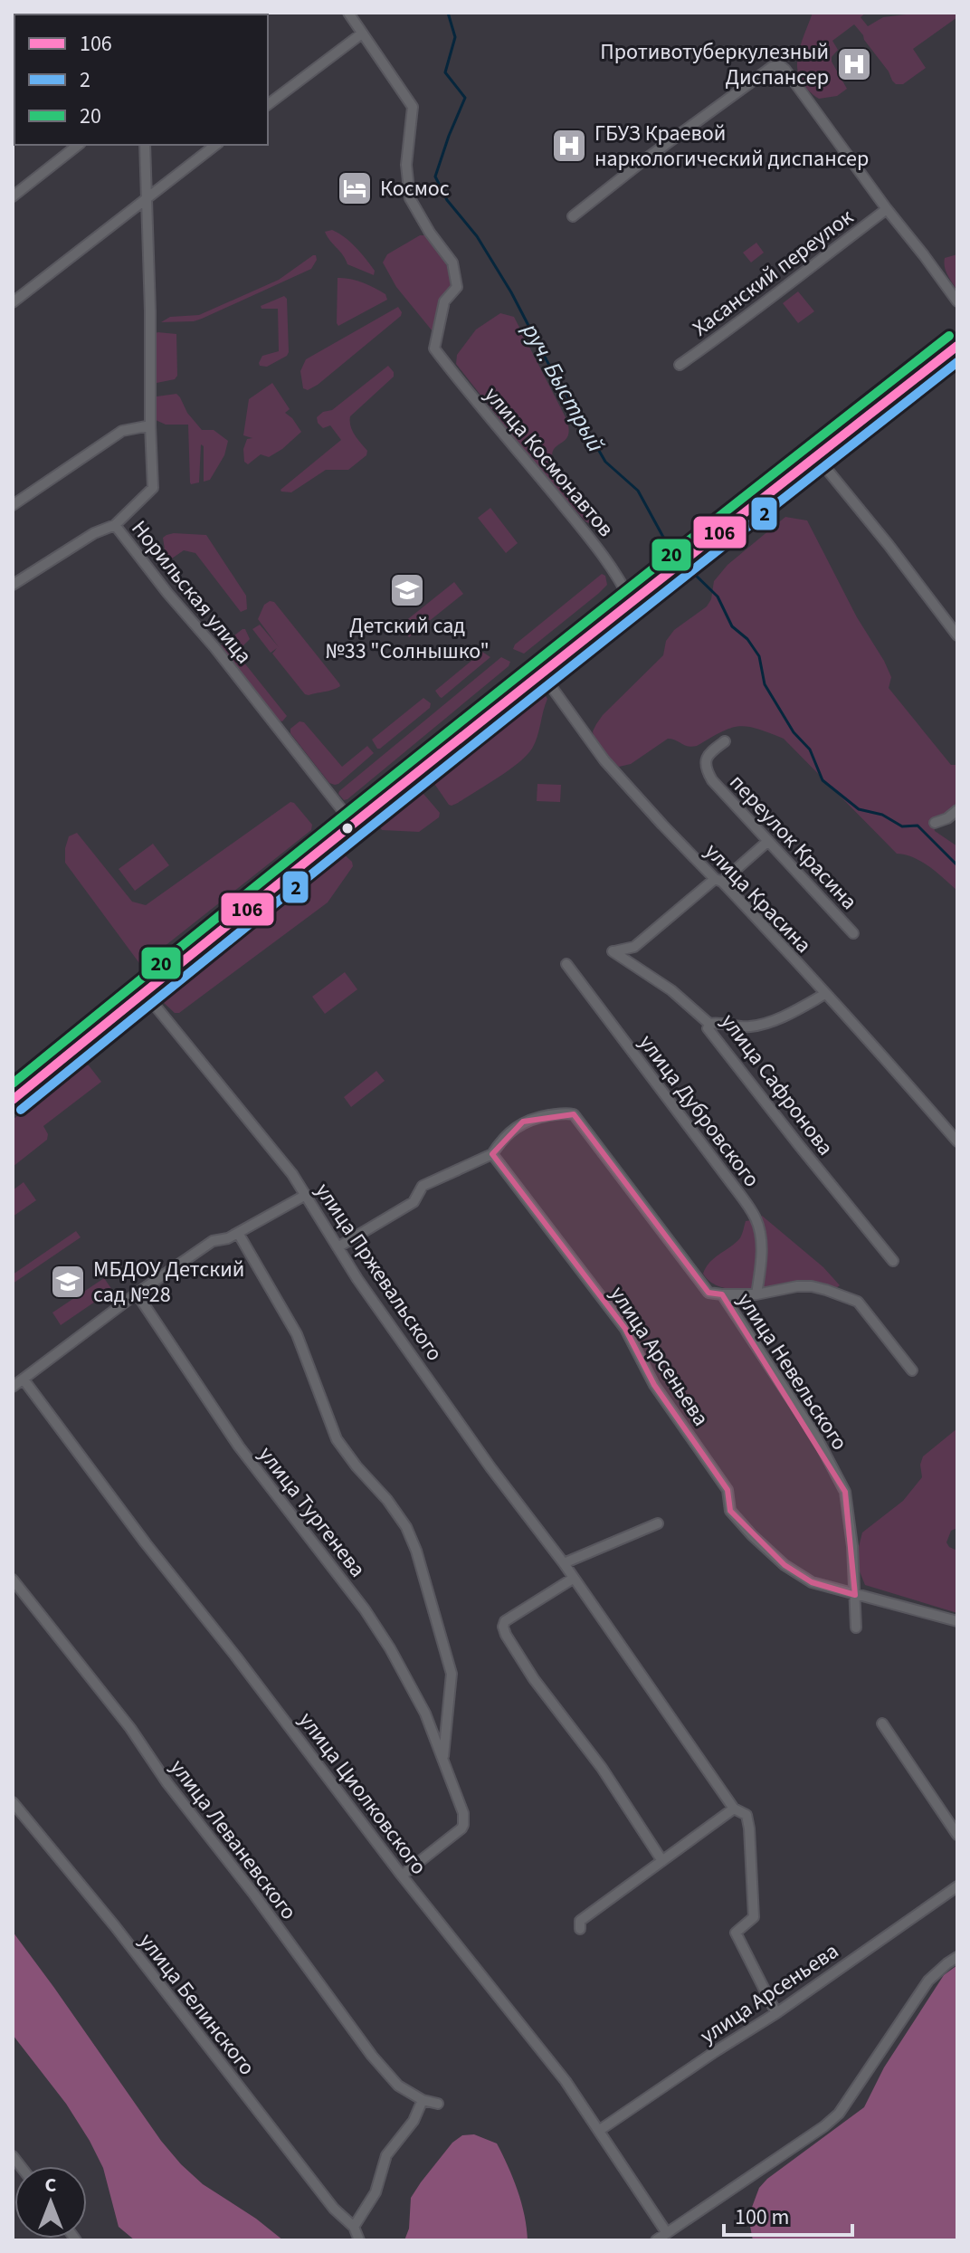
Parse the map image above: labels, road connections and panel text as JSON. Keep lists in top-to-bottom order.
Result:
{
  "streets": {
    "street": [
      "Хасанский переулок",
      "улица Космонавтов",
      "Норильская улица",
      "переулок Красина",
      "улица Красина",
      "улица Сафронова",
      "улица Дубровского",
      "улица Пржевальского",
      "улица Арсеньева",
      "улица Невельского",
      "улица Тургенева",
      "улица Циолковского",
      "улица Леваневского",
      "улица Белинского"
    ]
  },
  "crossings": [
    ["улица Красина", "улица Сафронова"],
    ["улица Пржевальского", "улица Арсеньева"],
    ["улица Арсеньева", "улица Невельского"],
    ["улица Арсеньева", "улица Циолковского"],
    ["улица Тургенева", "улица Циолковского"]
  ],
  "water": ["руч. Быстрый"],
  "places": {
    "hospital": ["Противотуберкулезный Диспансер", "ГБУЗ Краевой наркологический диспансер"],
    "hotel": ["Космос"],
    "school or university": ["Детский сад №33 \"Солнышко\"", "МБДОУ Детский сад №28"]
  },
  "lines": ["transit line 20", "transit line 106", "transit line 2"],
  "legend": ["106", "2", "20"],
  "scale_bar": "100 m",
  "north": "top"
}
